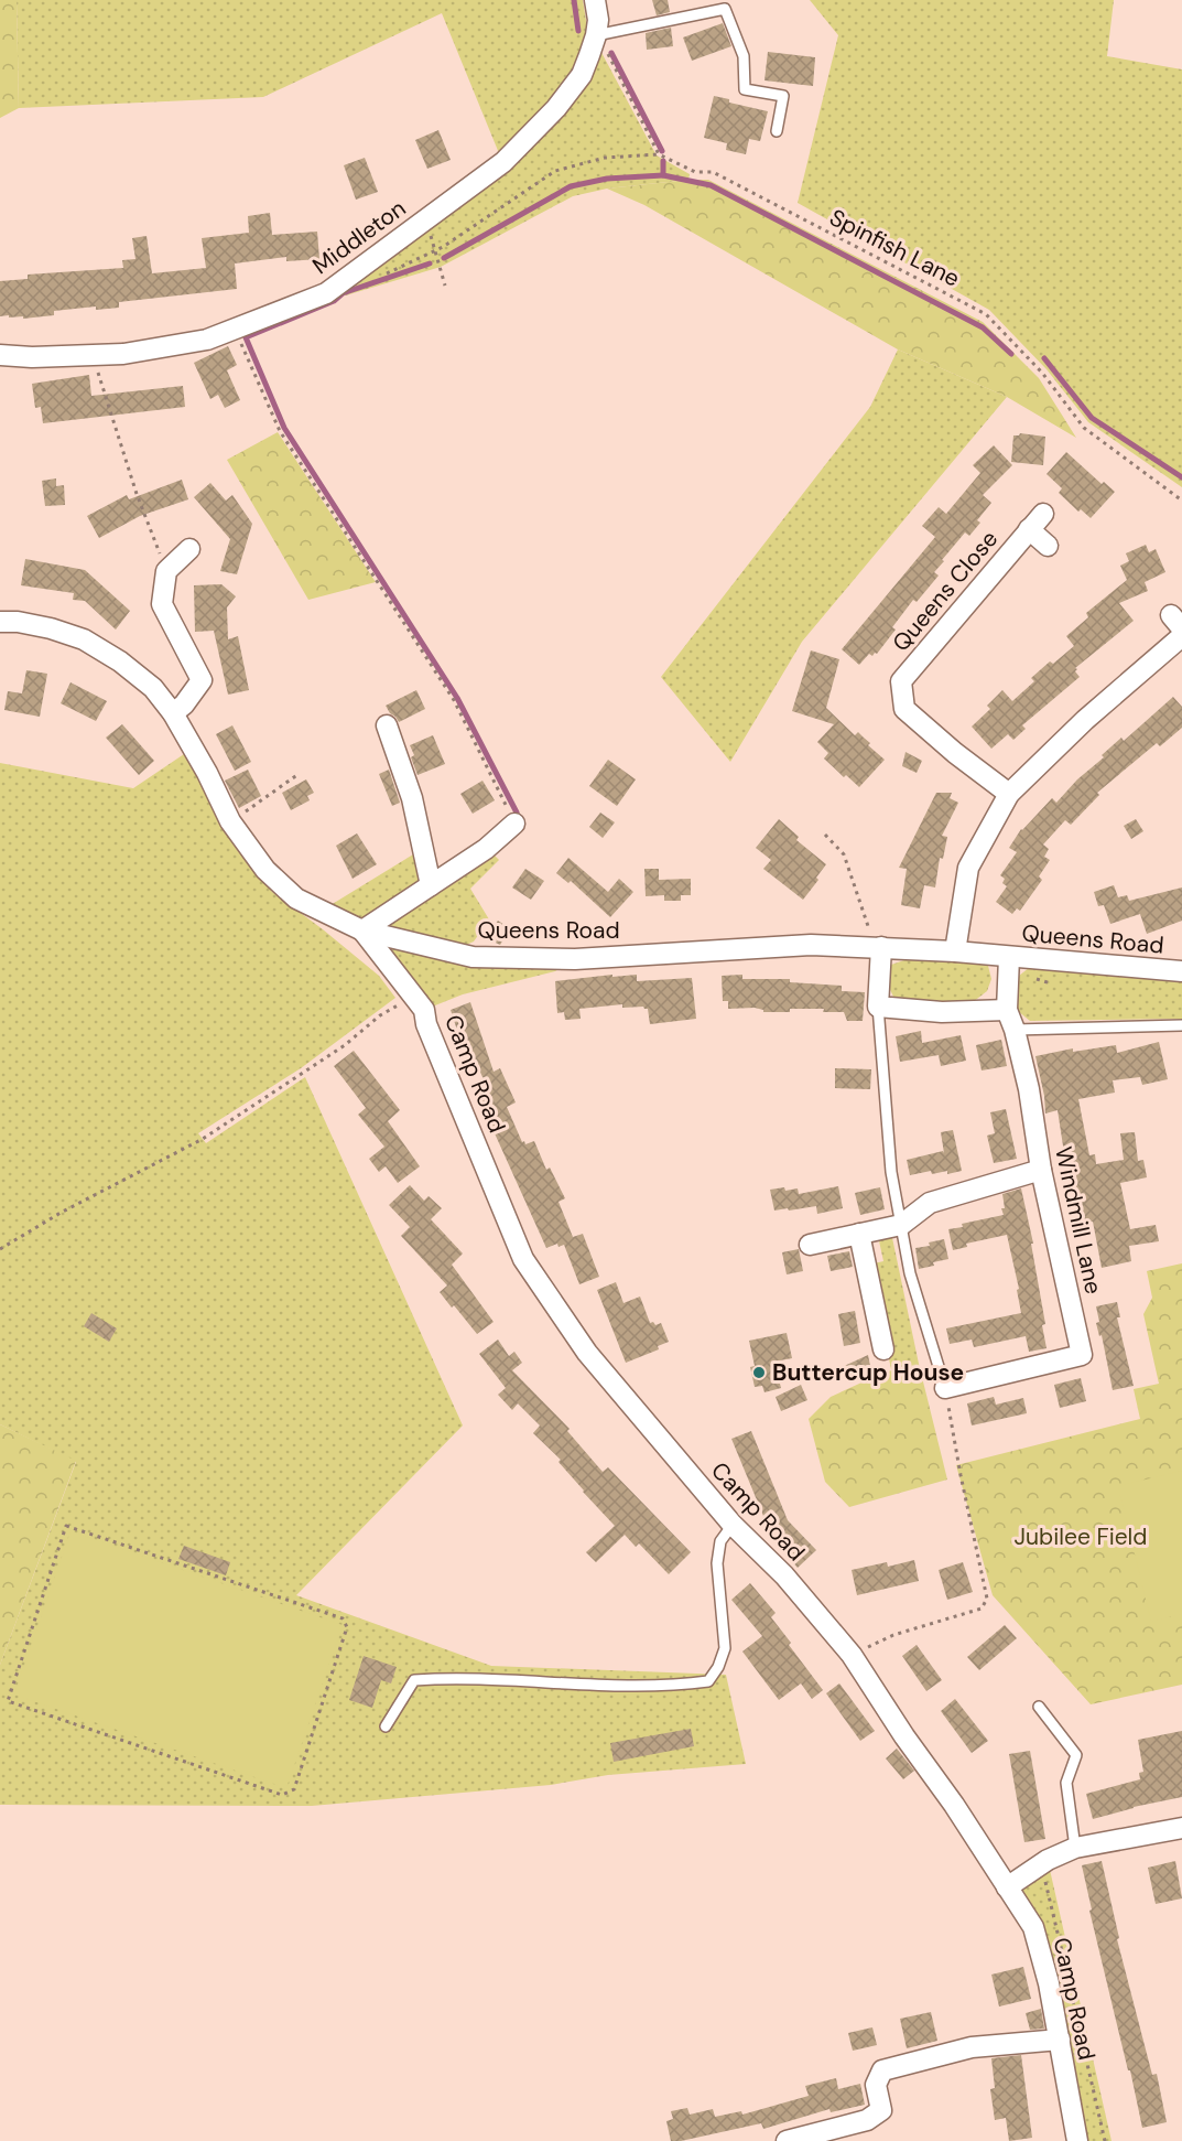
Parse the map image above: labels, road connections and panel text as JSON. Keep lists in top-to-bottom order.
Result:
{
  "streets": {
    "street": [
      "Middleton",
      "Queens Close",
      "Queens Road",
      "Camp Road",
      "Windmill Lane"
    ],
    "path": ["Spinfish Lane"]
  },
  "crossings": [
    ["Queens Road", "Camp Road"],
    ["Queens Road", "Windmill Lane"]
  ],
  "parks": ["Jubilee Field"],
  "places": ["Buttercup House"]
}
